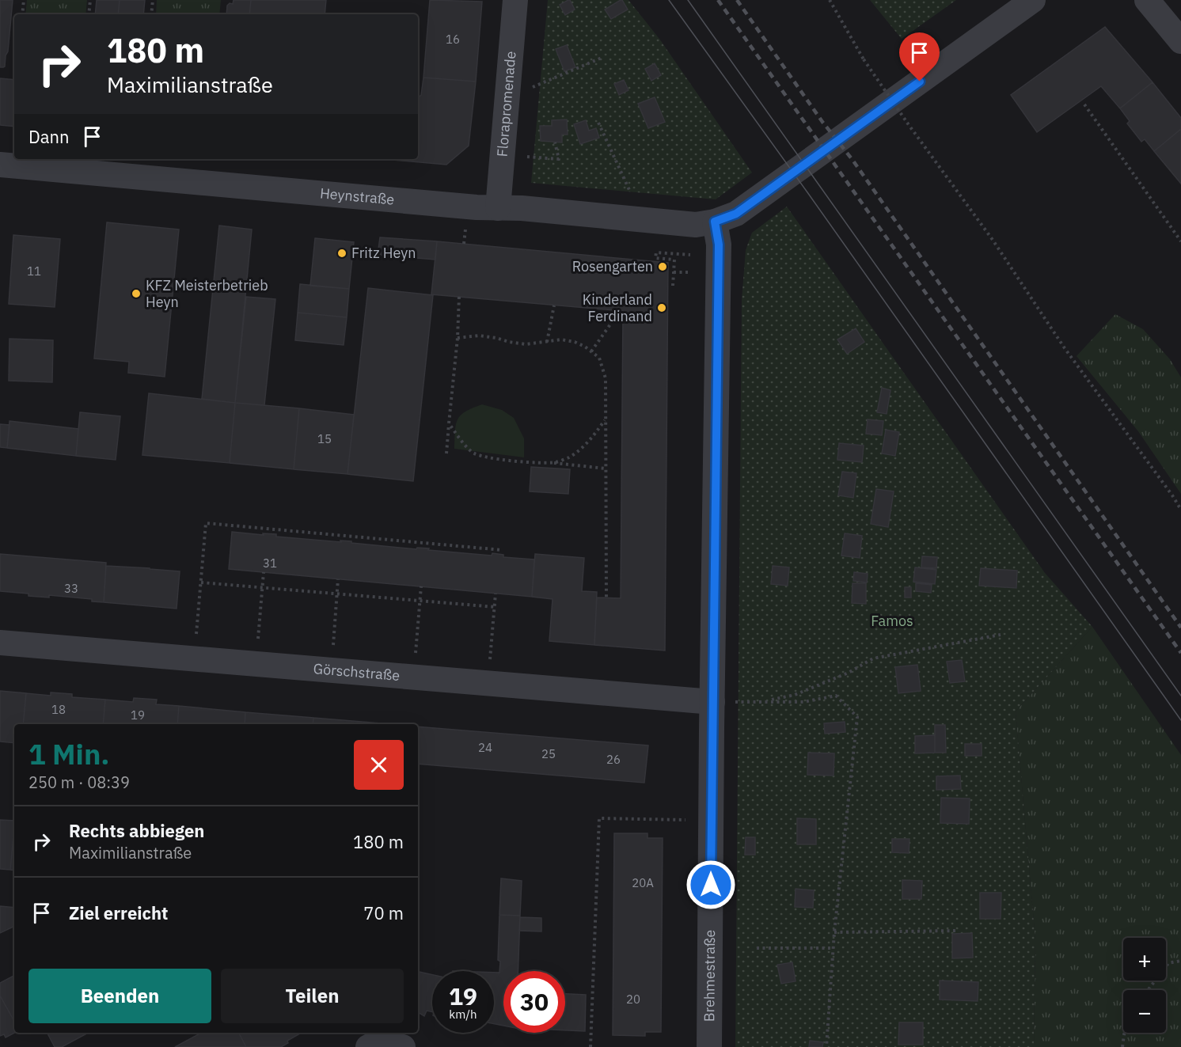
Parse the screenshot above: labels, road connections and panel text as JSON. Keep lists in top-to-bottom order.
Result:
{
  "streets": {
    "street": [
      "Florapromenade",
      "Heynstraße",
      "Görschstraße",
      "Brehmestraße"
    ]
  },
  "crossings": [
    ["Florapromenade", "Heynstraße"],
    ["Heynstraße", "Brehmestraße"],
    ["Görschstraße", "Brehmestraße"]
  ],
  "parks": ["Famos"],
  "places": [
    "Fritz Heyn",
    "Rosengarten",
    "KFZ Meisterbetrieb Heyn",
    "Kinderland Ferdinand"
  ],
  "house_numbers": [
    "16",
    "11",
    "15",
    "31",
    "33",
    "18",
    "19",
    "24",
    "25",
    "26",
    "20A",
    "20"
  ],
  "page": {
    "turn": ["180 m", "Maximilianstraße"],
    "then": "Dann",
    "heading": ["1 Min.", "250 m · 08:39"],
    "list": [
      {
        "name": "Rechts abbiegen",
        "note": "Maximilianstraße",
        "value": "180 m"
      },
      {
        "name": "Ziel erreicht",
        "value": "70 m"
      }
    ],
    "map_buttons": ["+", "−"],
    "buttons": ["Beenden", "Teilen"],
    "speed": "19 km/h",
    "limit": "30"
  }
}
